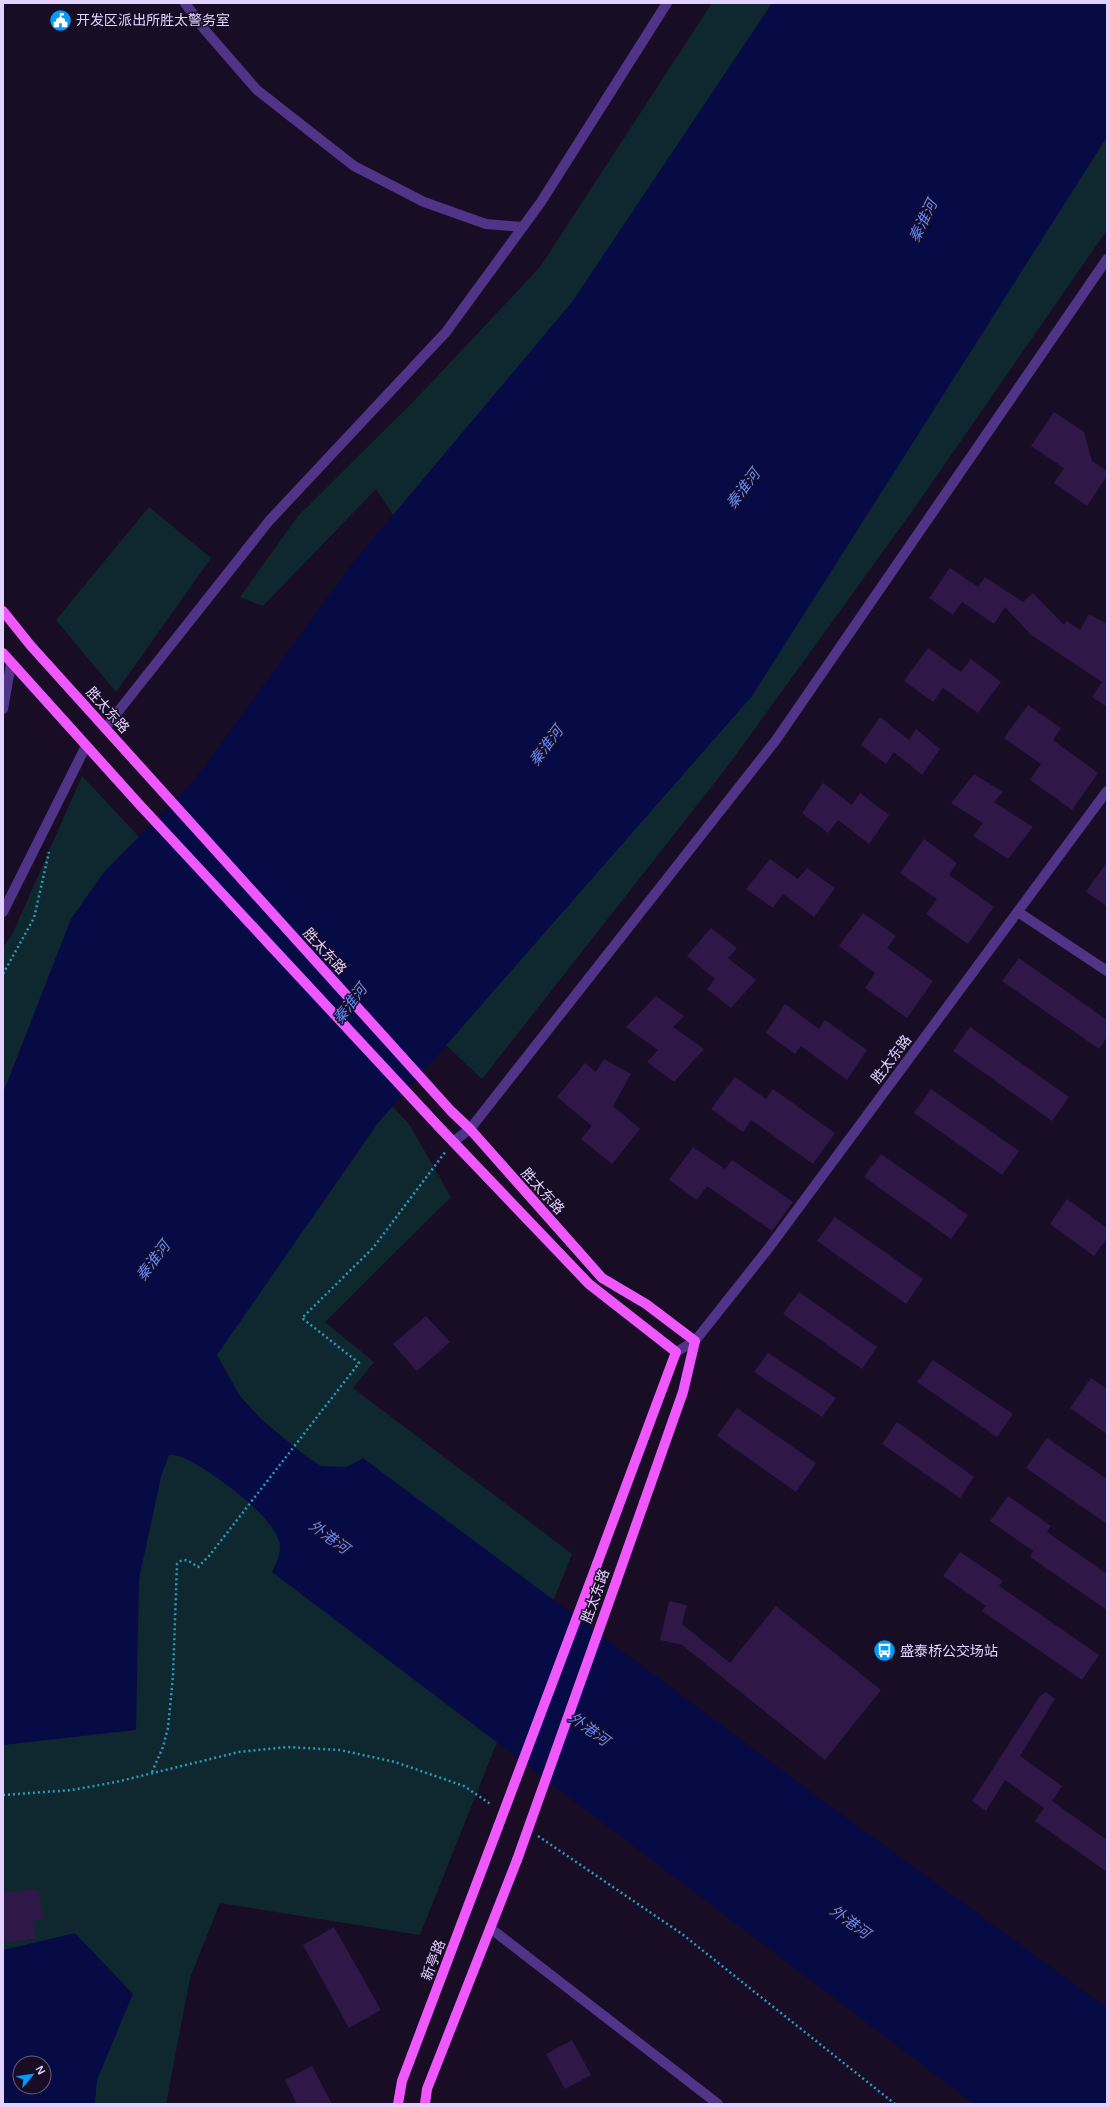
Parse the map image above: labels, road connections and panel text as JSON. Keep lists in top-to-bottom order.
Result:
{
  "streets": {
    "main road": ["胜太东路", "新亭路"]
  },
  "crossings": [
    ["胜太东路", "新亭路"]
  ],
  "water": ["秦淮河", "外港河"],
  "places": {
    "public building": ["开发区派出所胜太警务室"],
    "bus stop": ["盛泰桥公交场站"]
  },
  "north": "top right"
}
